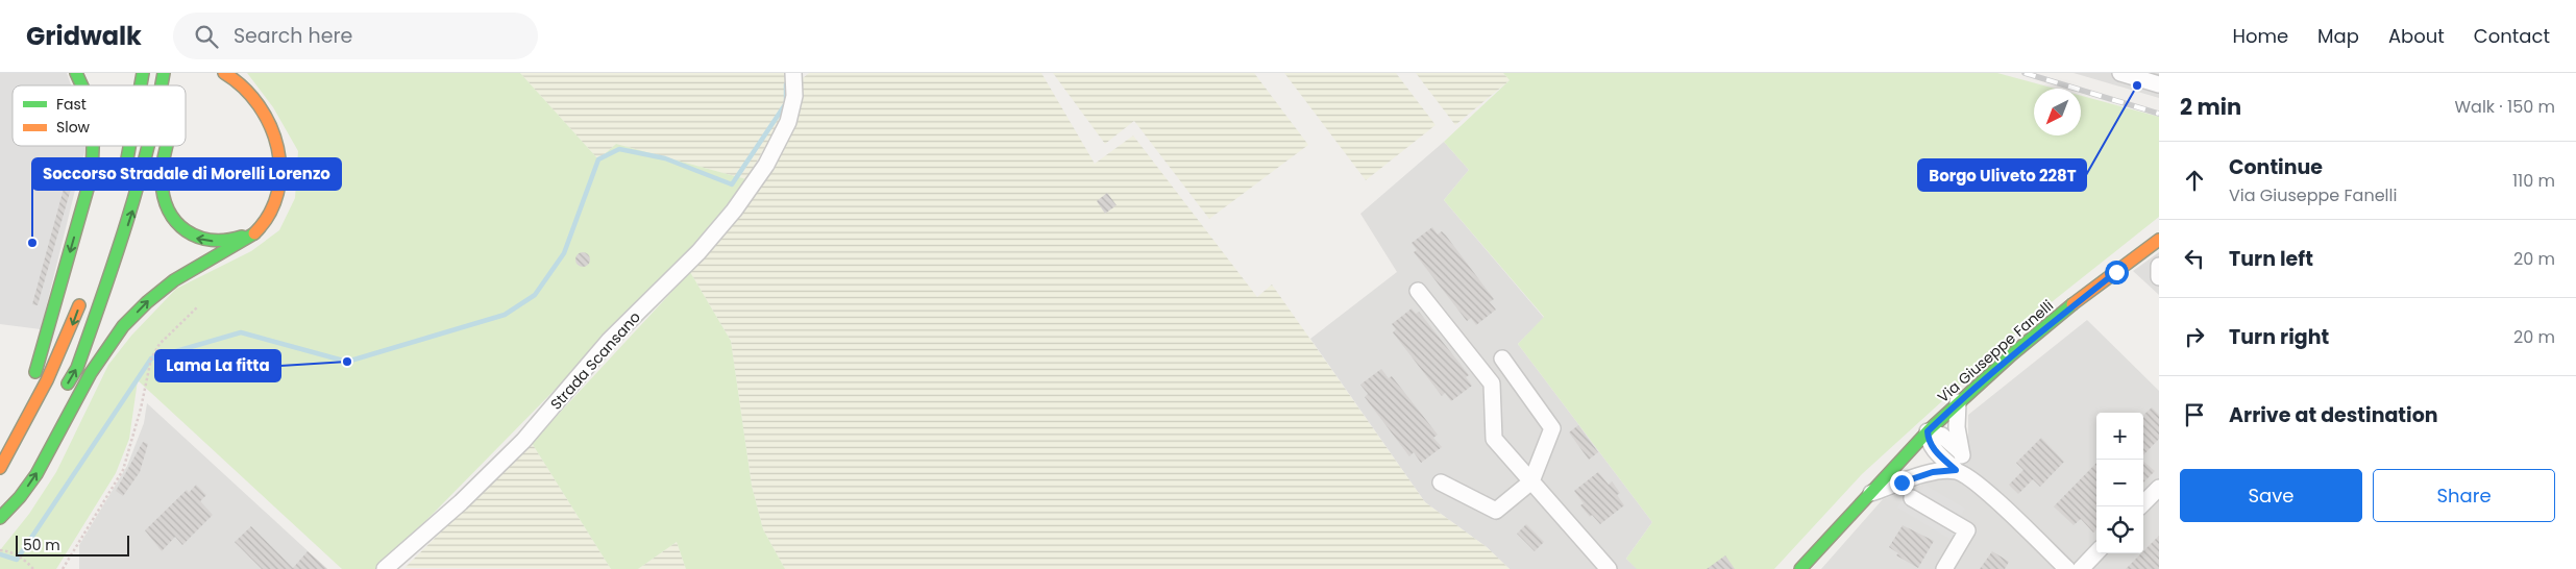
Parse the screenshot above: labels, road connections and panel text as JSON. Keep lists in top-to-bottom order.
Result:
{
  "streets": {
    "main road": ["Via Giuseppe Fanelli"],
    "street": ["Strada Scansano"]
  },
  "places": ["Borgo Uliveto 228T", "Soccorso Stradale di Morelli Lorenzo", "Lama La fitta"],
  "legend": ["Fast", "Slow"],
  "scale_bar": "50 m",
  "north": "bottom left",
  "page": {
    "header": "Gridwalk",
    "search": "Search here",
    "nav": [
      "Home",
      "Map",
      "About",
      "Contact"
    ],
    "heading": ["2 min", "Walk · 150 m"],
    "list": [
      ["Continue", "Via Giuseppe Fanelli", "110 m"],
      ["Turn left", "20 m"],
      ["Turn right", "20 m"],
      "Arrive at destination"
    ],
    "map_buttons": ["+", "−"],
    "buttons": ["Save", "Share"],
    "scale": "50 m"
  }
}
